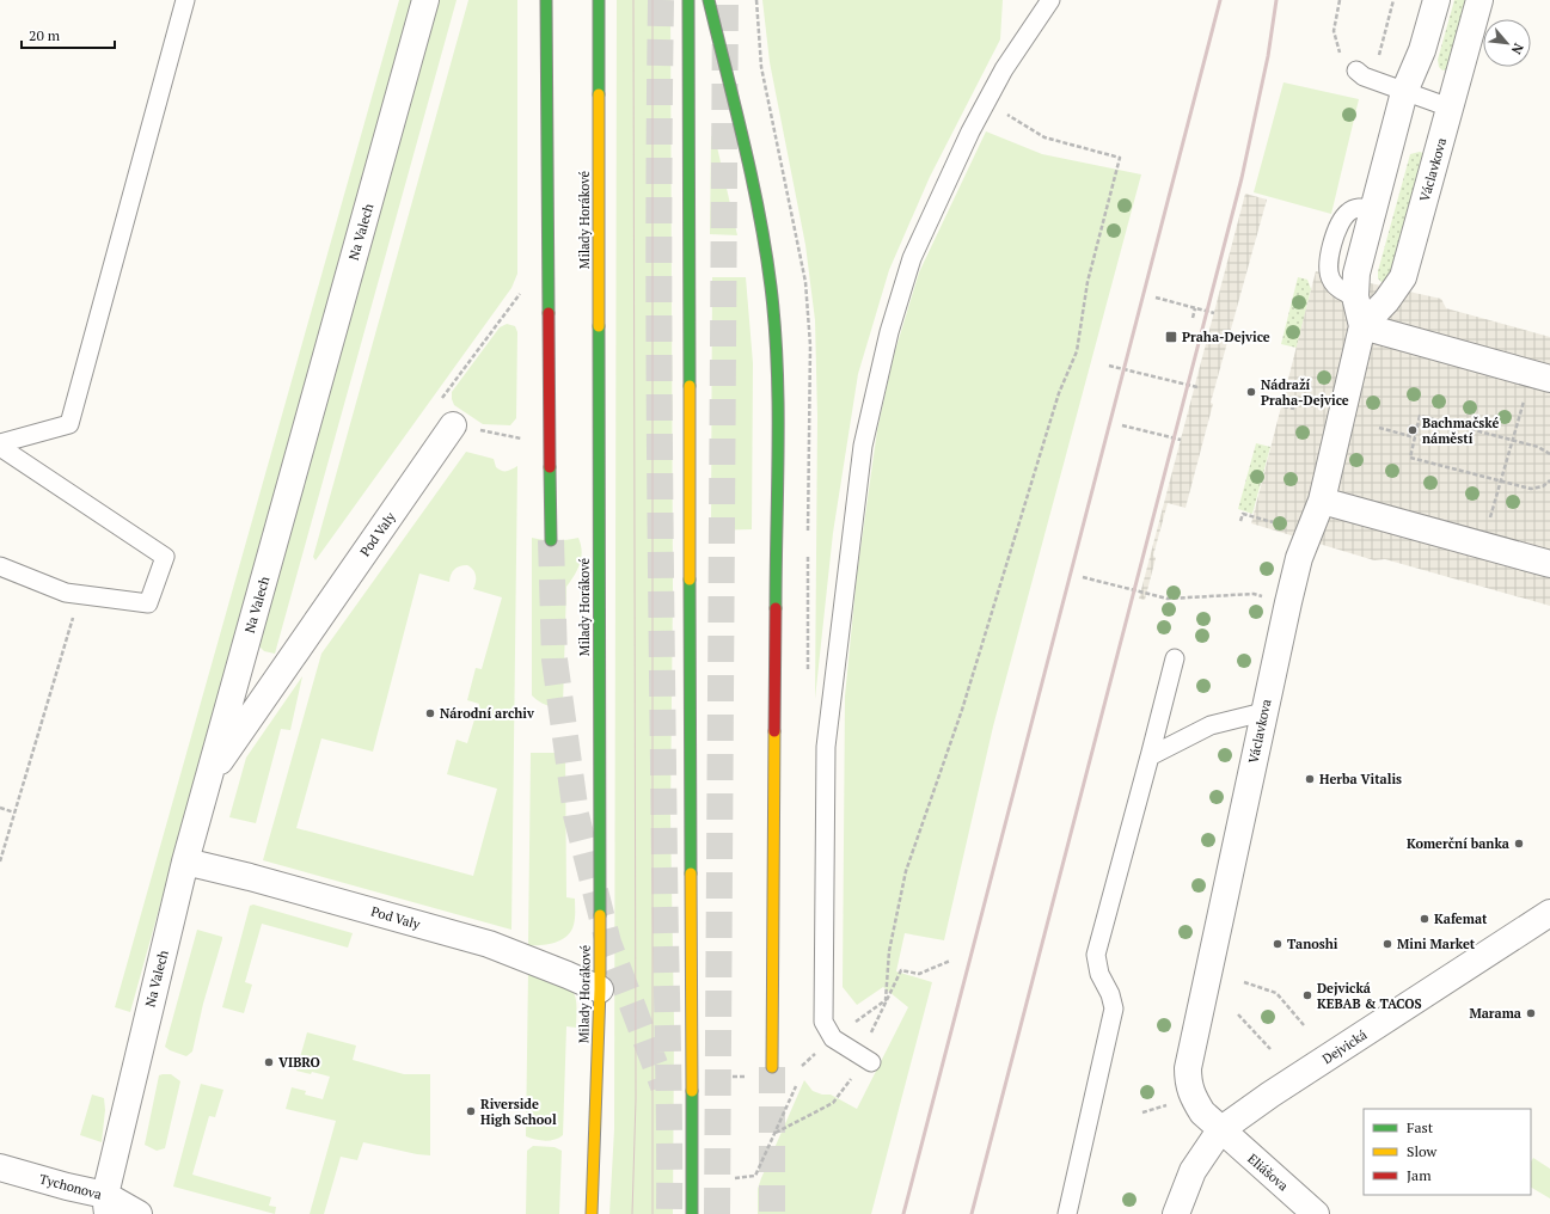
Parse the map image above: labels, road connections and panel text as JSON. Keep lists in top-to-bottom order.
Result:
{
  "streets": {
    "main road": ["Milady Horákové"],
    "street": [
      "Václavkova",
      "Na Valech",
      "Pod Valy",
      "Dejvická",
      "Eliášova",
      "Tychonova"
    ]
  },
  "crossings": [
    ["Václavkova", "Dejvická"],
    ["Václavkova", "Eliášova"],
    ["Milady Horákové", "Pod Valy"],
    ["Na Valech", "Pod Valy"],
    ["Na Valech", "Tychonova"],
    ["Dejvická", "Eliášova"]
  ],
  "places": {
    "transit": ["Praha-Dejvice"],
    "other": [
      "Nádraží Praha-Dejvice",
      "Bachmačské náměstí",
      "Národní archiv",
      "Herba Vitalis",
      "Komerční banka",
      "Kafemat",
      "Tanoshi",
      "Mini Market",
      "Dejvická KEBAB & TACOS",
      "Marama",
      "VIBRO",
      "Riverside High School"
    ]
  },
  "legend": ["Fast", "Slow", "Jam"],
  "scale_bar": "20 m",
  "north": "bottom right"
}
